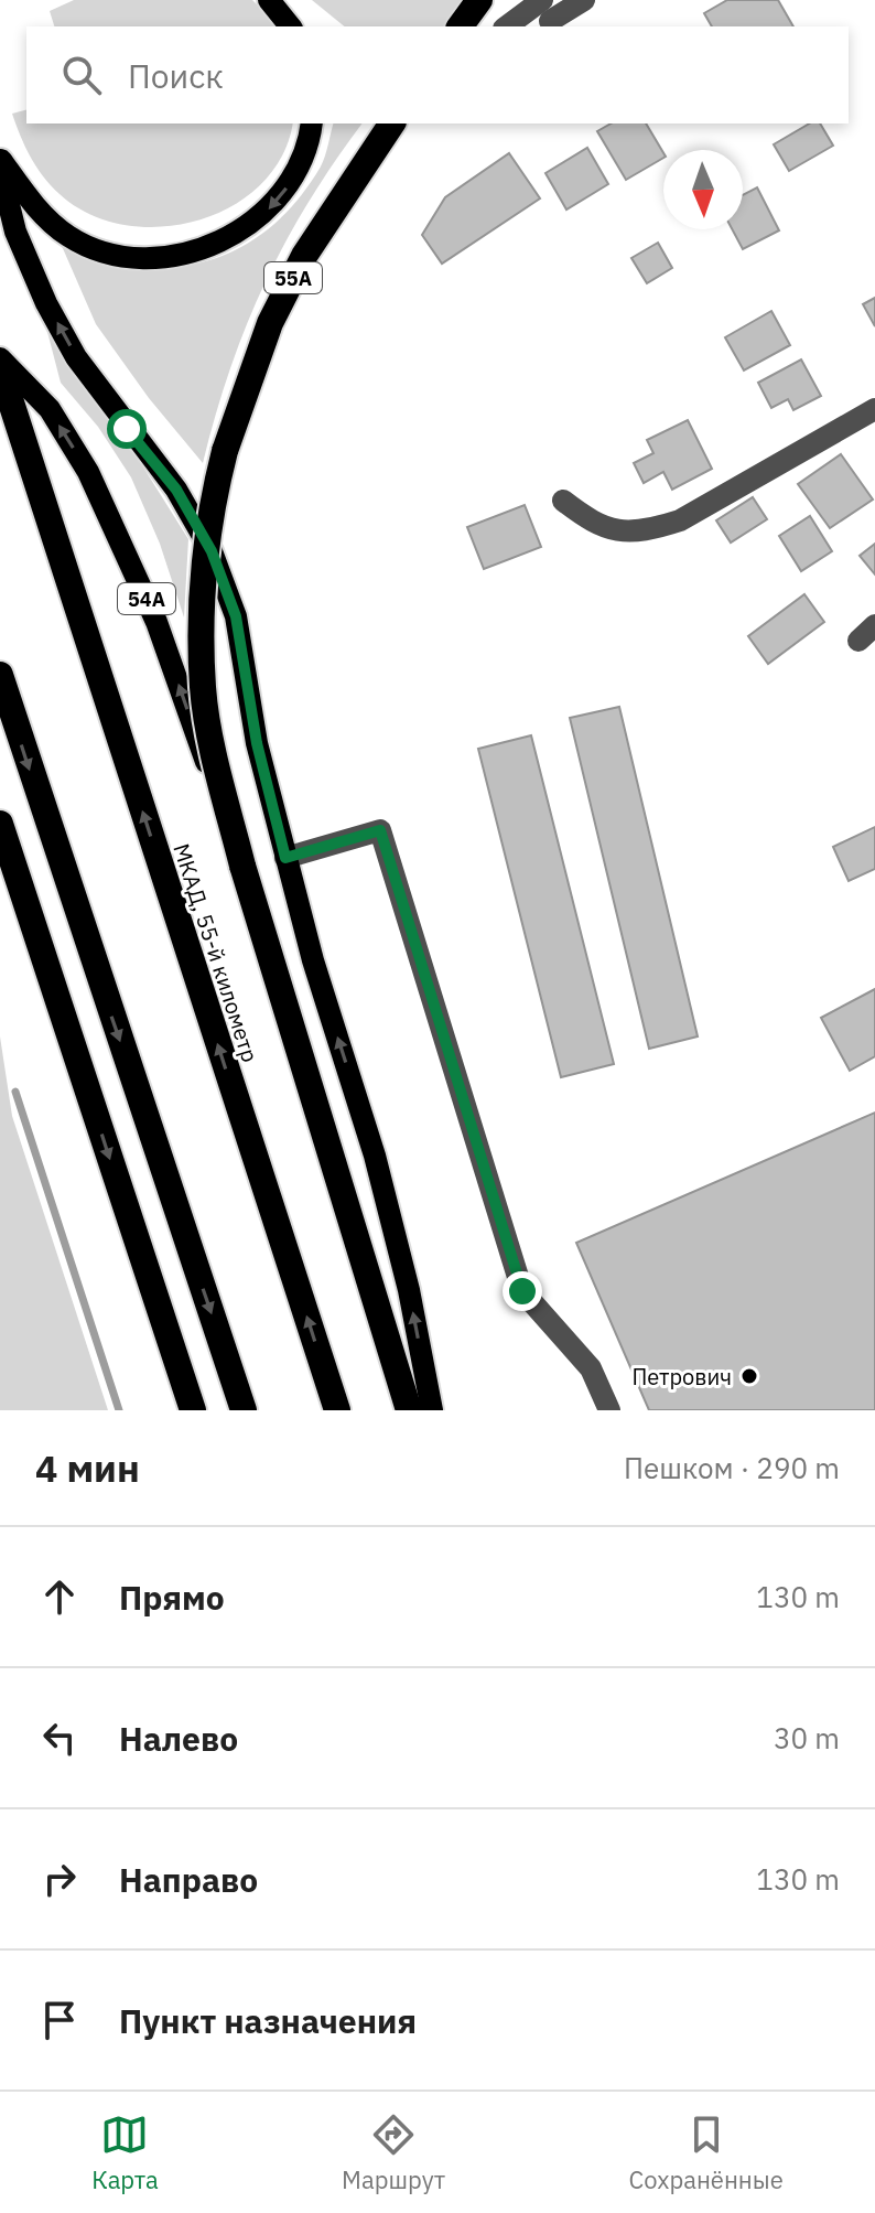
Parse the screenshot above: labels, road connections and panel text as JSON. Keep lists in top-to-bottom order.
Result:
{
  "streets": {
    "highway": ["55А", "54А", "МКАД, 55-й километр"]
  },
  "crossings": [
    ["55А", "54А"]
  ],
  "places": ["Петрович"],
  "north": "bottom",
  "page": {
    "search": "Поиск",
    "heading": ["4 мин", "Пешком · 290 m"],
    "list": [
      ["Прямо", "130 m"],
      ["Налево", "30 m"],
      ["Направо", "130 m"],
      "Пункт назначения"
    ],
    "nav": ["Карта", "Маршрут", "Сохранённые"]
  }
}
